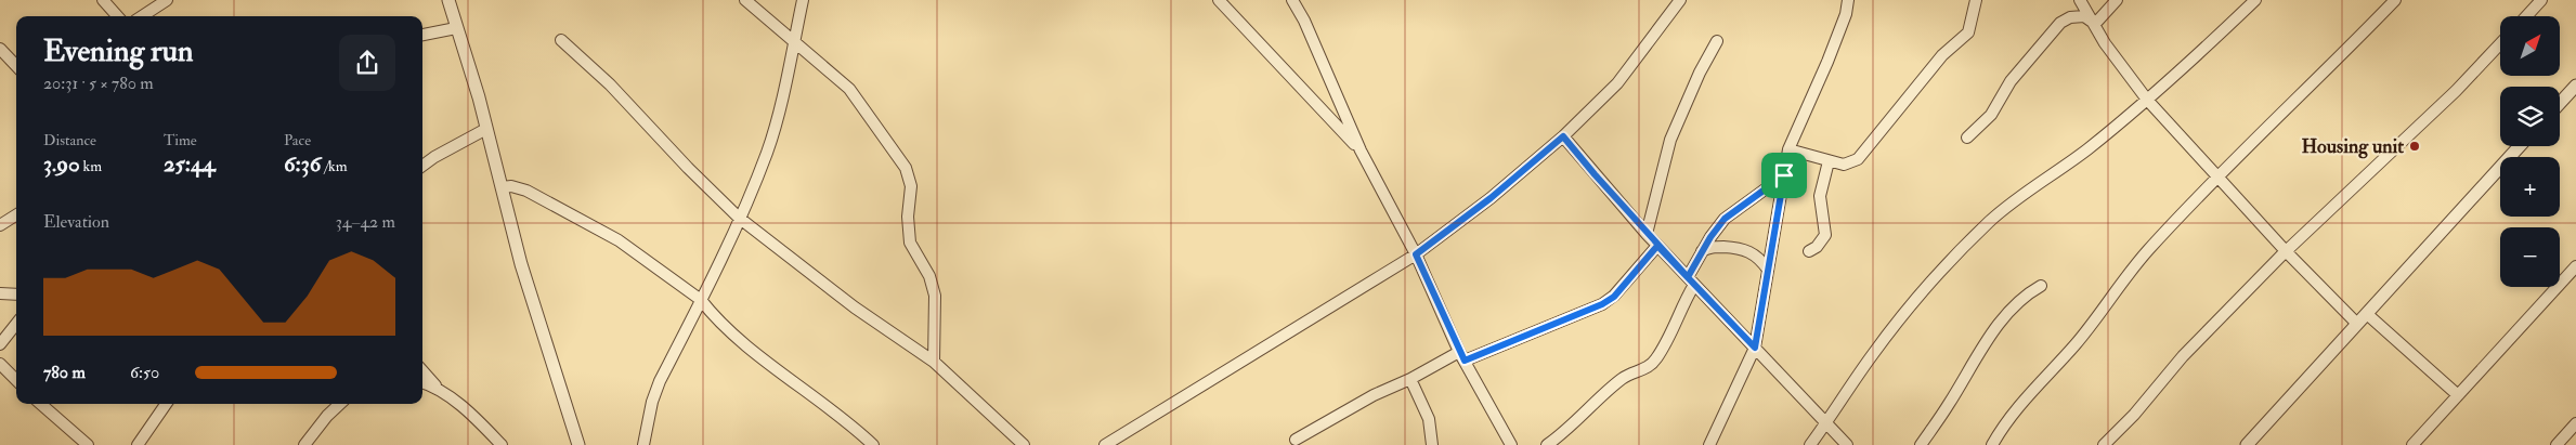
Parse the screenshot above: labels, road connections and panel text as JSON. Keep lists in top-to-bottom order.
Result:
{
  "places": ["Housing unit"],
  "north": "top right",
  "page": {
    "map_buttons": ["+", "−"],
    "heading": ["Evening run", "20:31 · 5 × 780 m"],
    "stats": [
      ["Distance", "3.90 km"],
      ["Time", "25:44"],
      ["Pace", "6:36 /km"]
    ],
    "chart": ["Elevation", "34–42 m"],
    "list": [
      {
        "name": "780 m",
        "note": "6:50"
      }
    ]
  }
}
